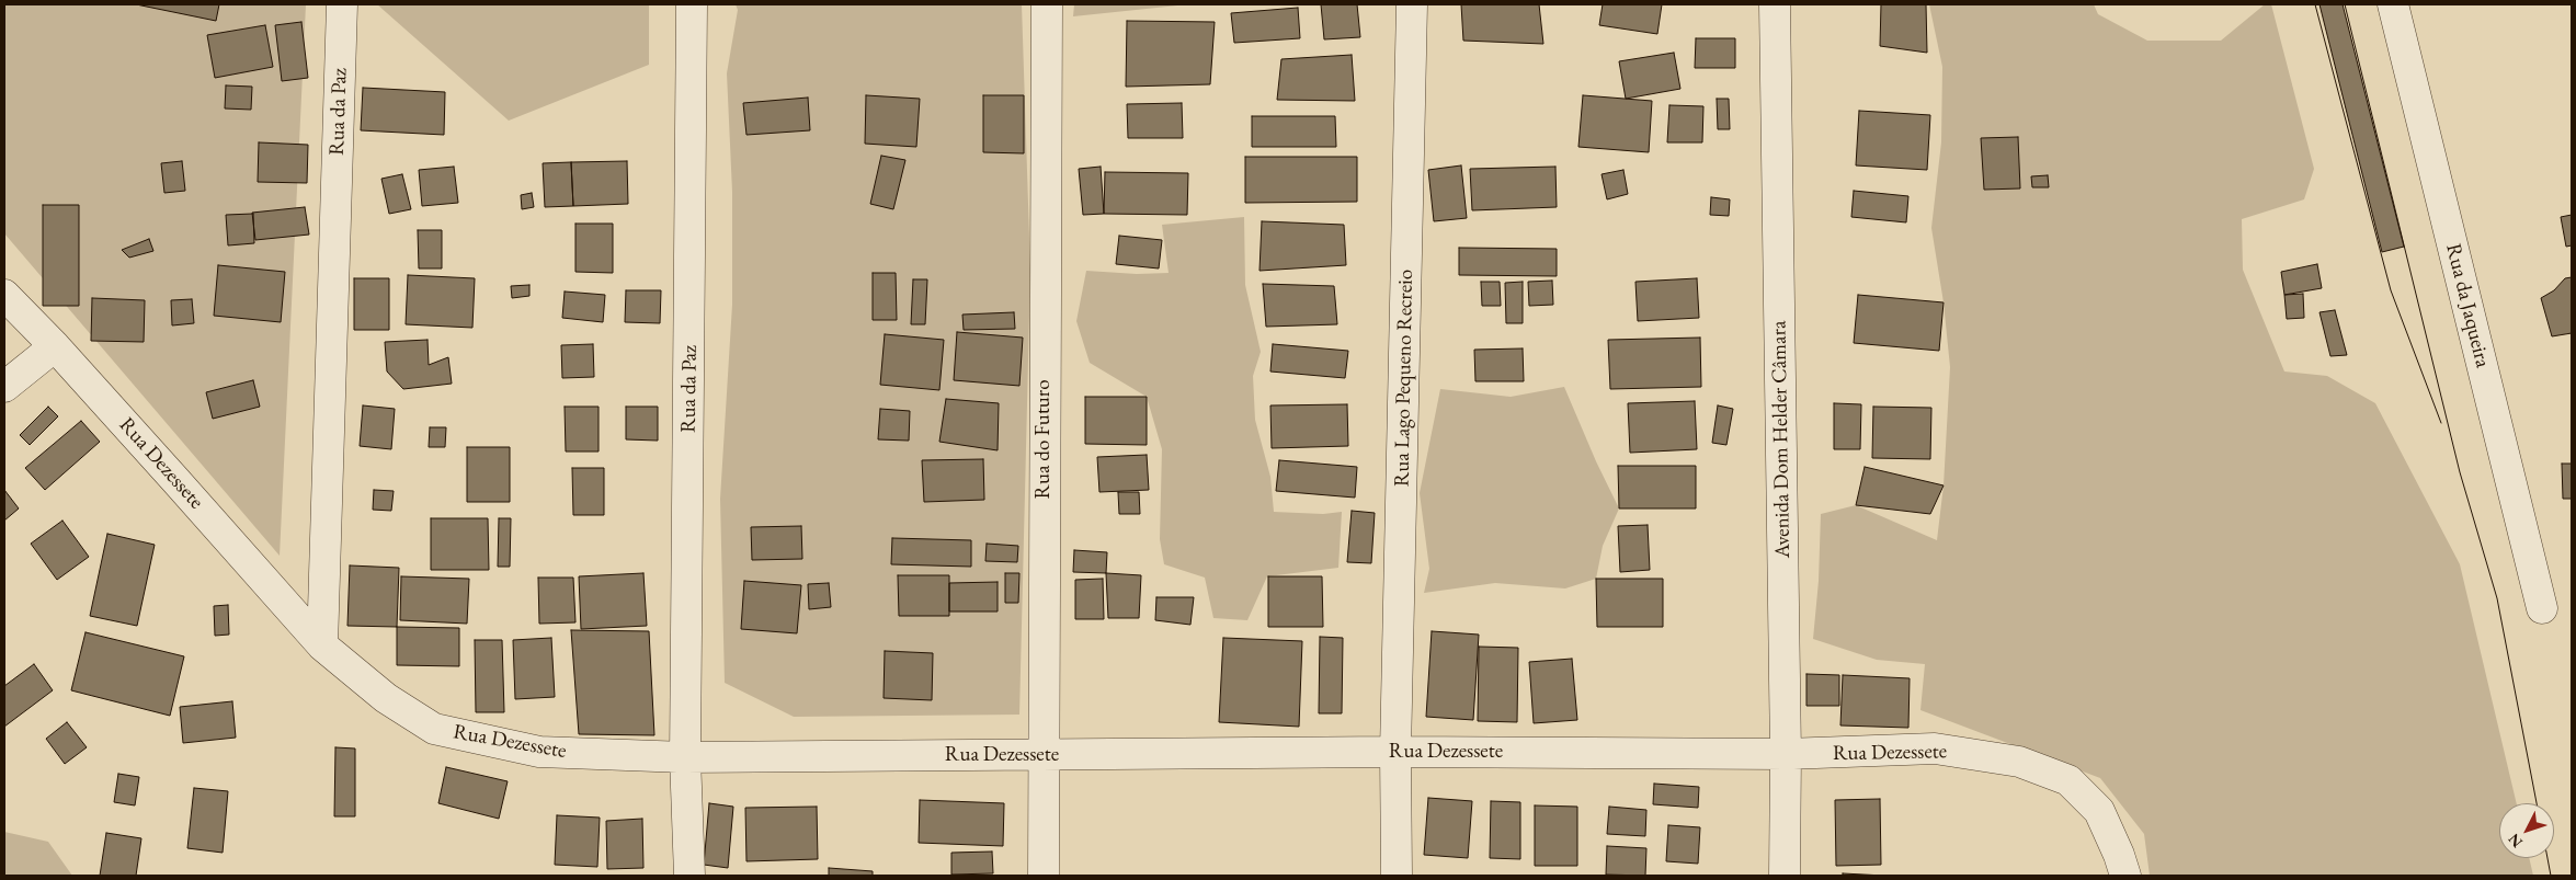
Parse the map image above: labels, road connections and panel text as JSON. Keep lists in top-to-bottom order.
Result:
{
  "streets": {
    "street": [
      "Rua da Paz",
      "Rua da Jaqueira",
      "Rua Lago Pequeno Recreio",
      "Rua do Futuro",
      "Avenida Dom Helder Câmara",
      "Rua Dezessete"
    ]
  },
  "crossings": [
    ["Rua da Paz", "Rua Dezessete"],
    ["Rua Lago Pequeno Recreio", "Rua Dezessete"],
    ["Rua do Futuro", "Rua Dezessete"],
    ["Avenida Dom Helder Câmara", "Rua Dezessete"]
  ],
  "north": "bottom left"
}
